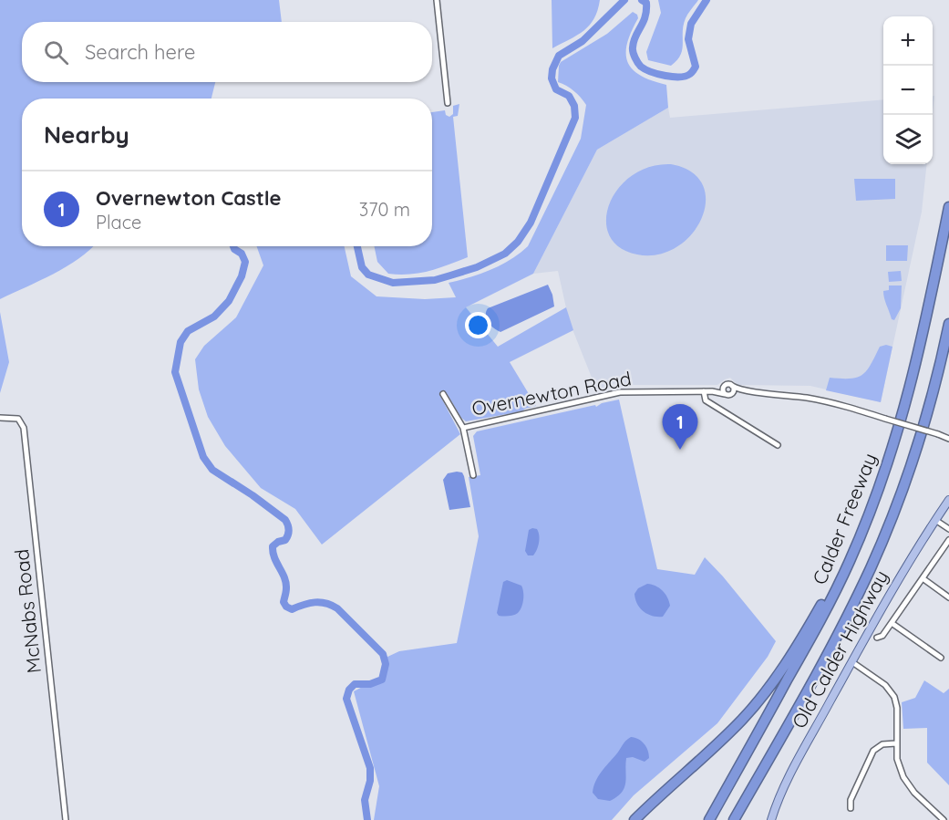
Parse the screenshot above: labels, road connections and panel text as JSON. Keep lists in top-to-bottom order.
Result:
{
  "streets": {
    "highway": ["Calder Freeway"],
    "main road": ["Old Calder Highway"],
    "street": ["Overnewton Road", "McNabs Road"]
  },
  "page": {
    "map_buttons": ["+", "−"],
    "search": "Search here",
    "heading": "Nearby",
    "list": [
      {
        "mark": "1",
        "name": "Overnewton Castle",
        "note": "Place",
        "value": "370 m"
      }
    ],
    "pins": "1"
  }
}
